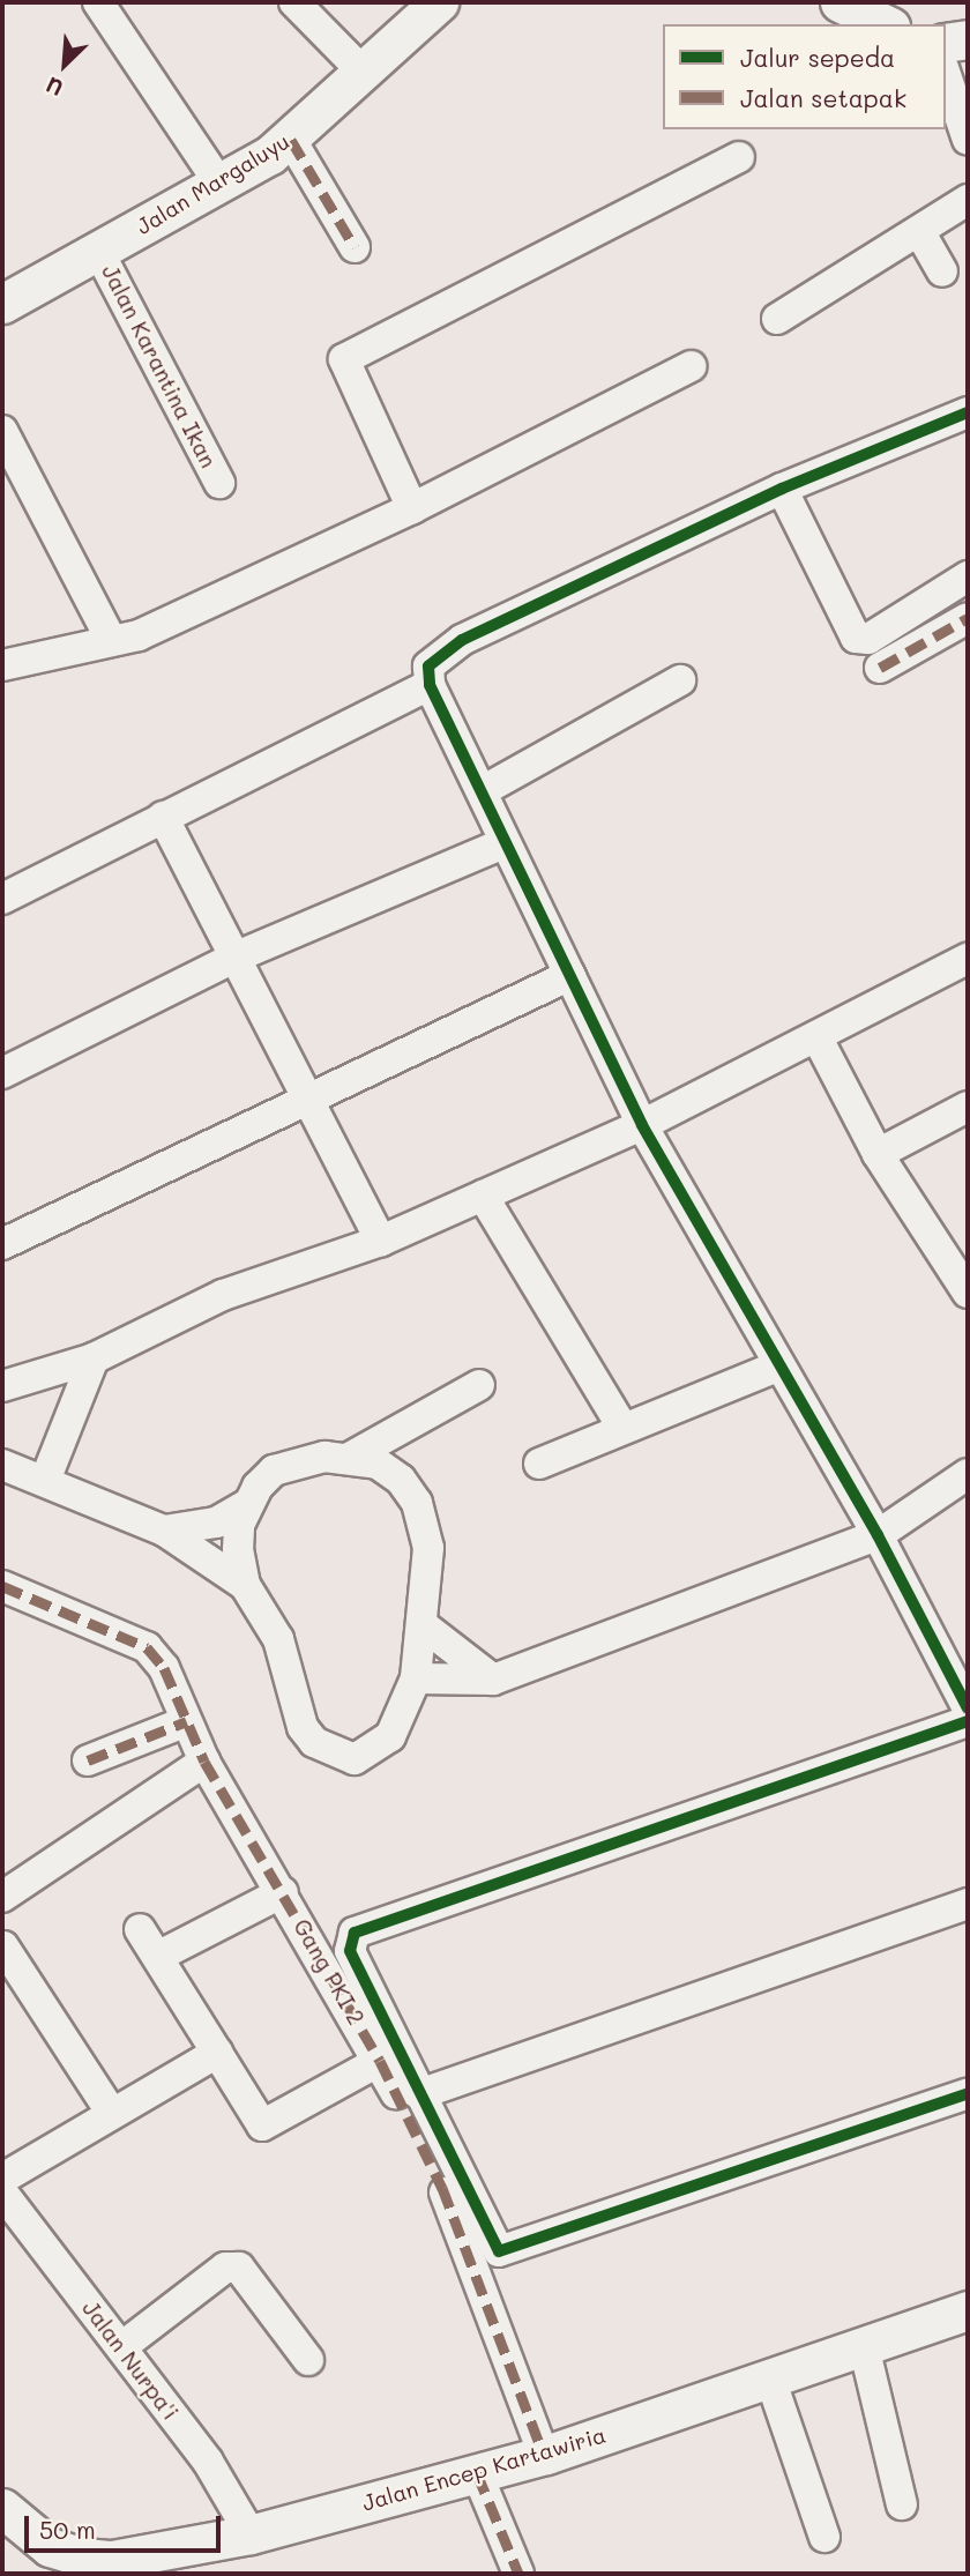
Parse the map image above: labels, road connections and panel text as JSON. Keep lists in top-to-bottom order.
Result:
{
  "streets": {
    "main road": ["Jalan Margaluyu", "Jalan Encep Kartawiria"],
    "street": ["Jalan Karantina Ikan", "Gang PKI 2", "Jalan Nurpa'i"]
  },
  "crossings": [
    ["Jalan Margaluyu", "Jalan Karantina Ikan"],
    ["Gang PKI 2", "Jalan Encep Kartawiria"],
    ["Jalan Nurpa'i", "Jalan Encep Kartawiria"]
  ],
  "legend": ["Jalur sepeda", "Jalan setapak"],
  "scale_bar": "50 m",
  "north": "bottom left"
}
